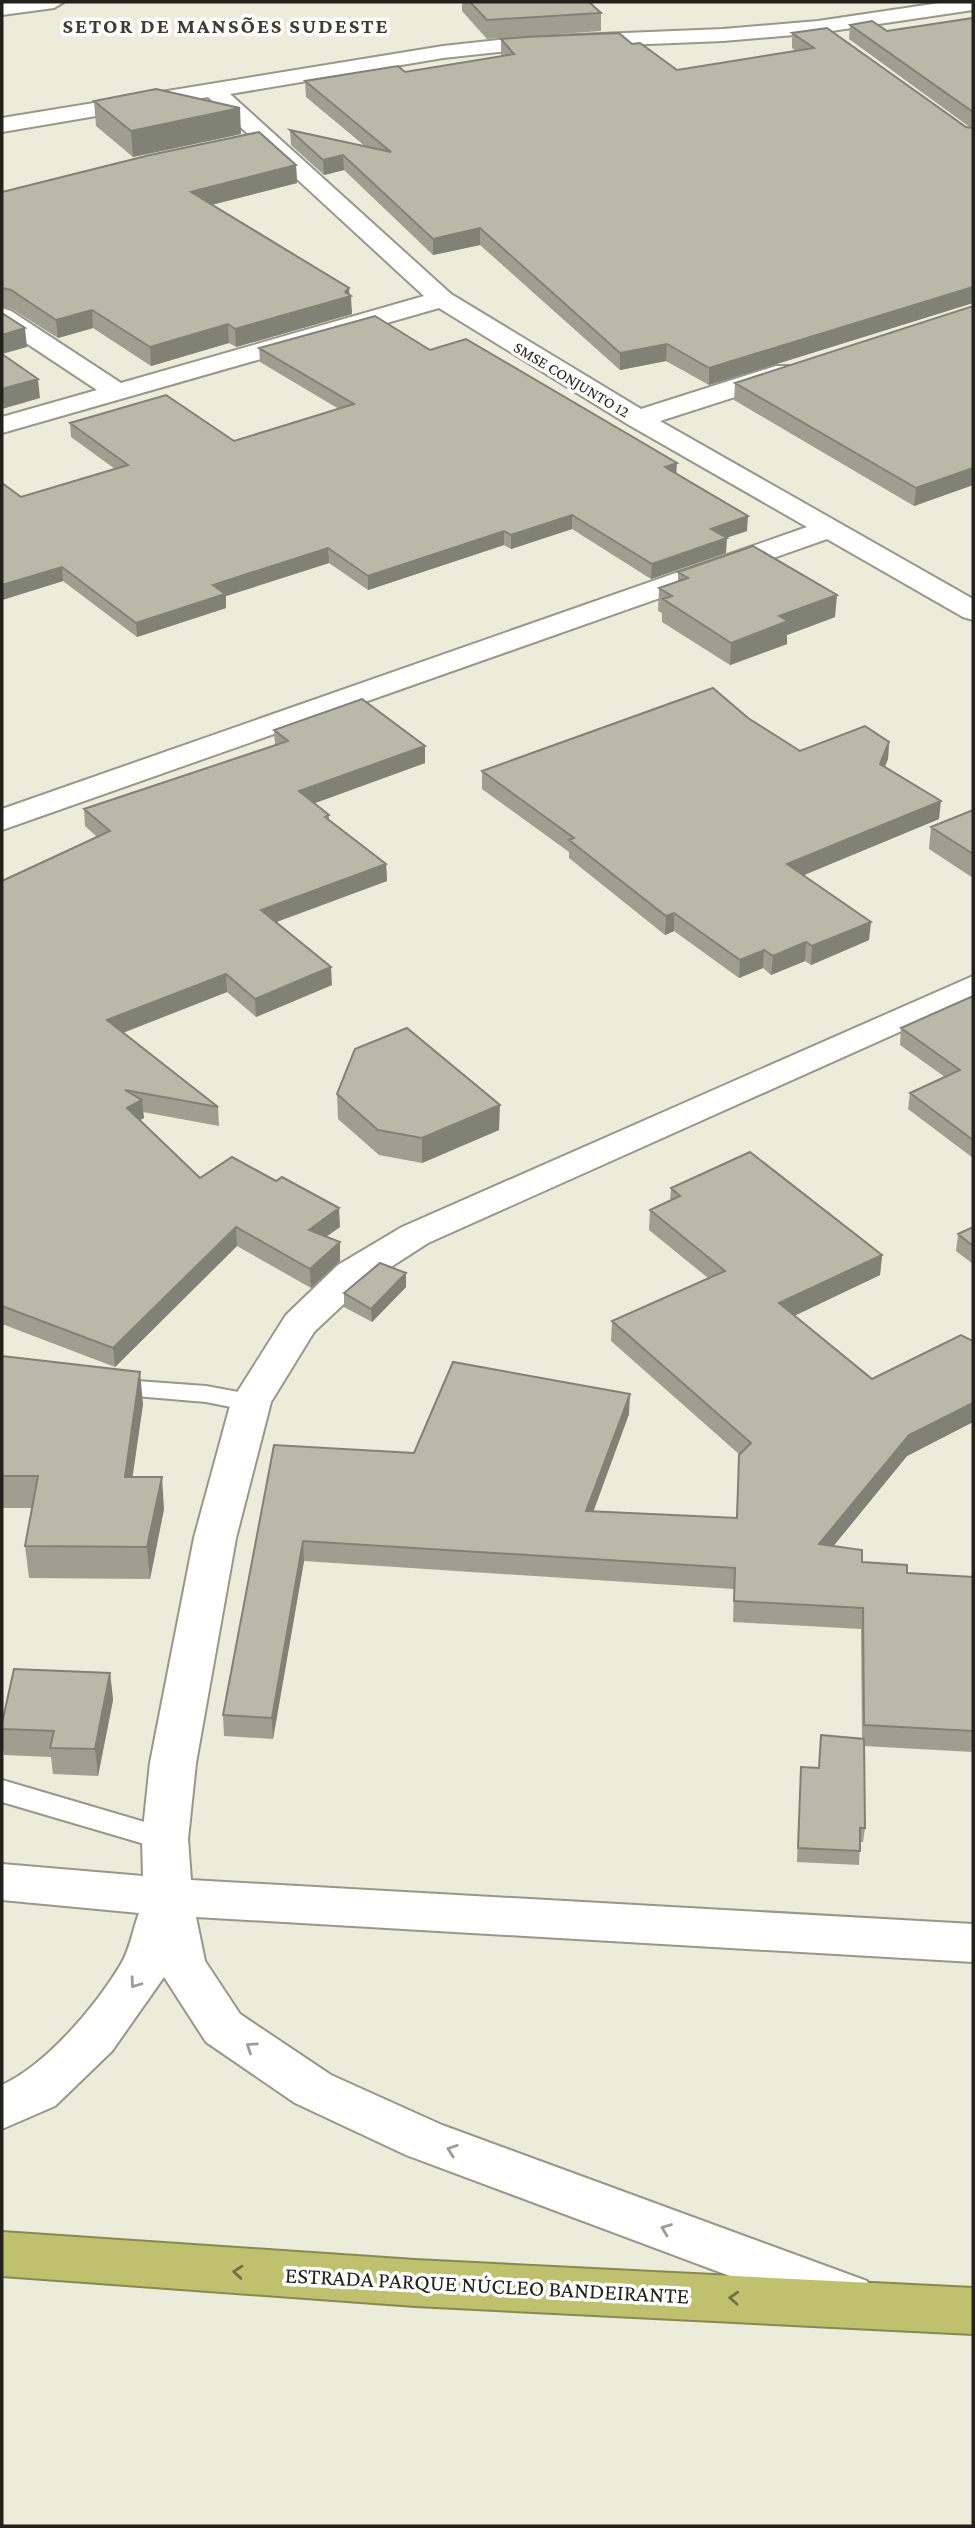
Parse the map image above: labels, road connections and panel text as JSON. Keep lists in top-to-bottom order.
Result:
{
  "streets": {
    "highway": ["ESTRADA PARQUE NÚCLEO BANDEIRANTE"],
    "street": ["SMSE CONJUNTO 12"]
  },
  "one_way": ["ESTRADA PARQUE NÚCLEO BANDEIRANTE"],
  "districts": ["SETOR DE MANSÕES SUDESTE"]
}
